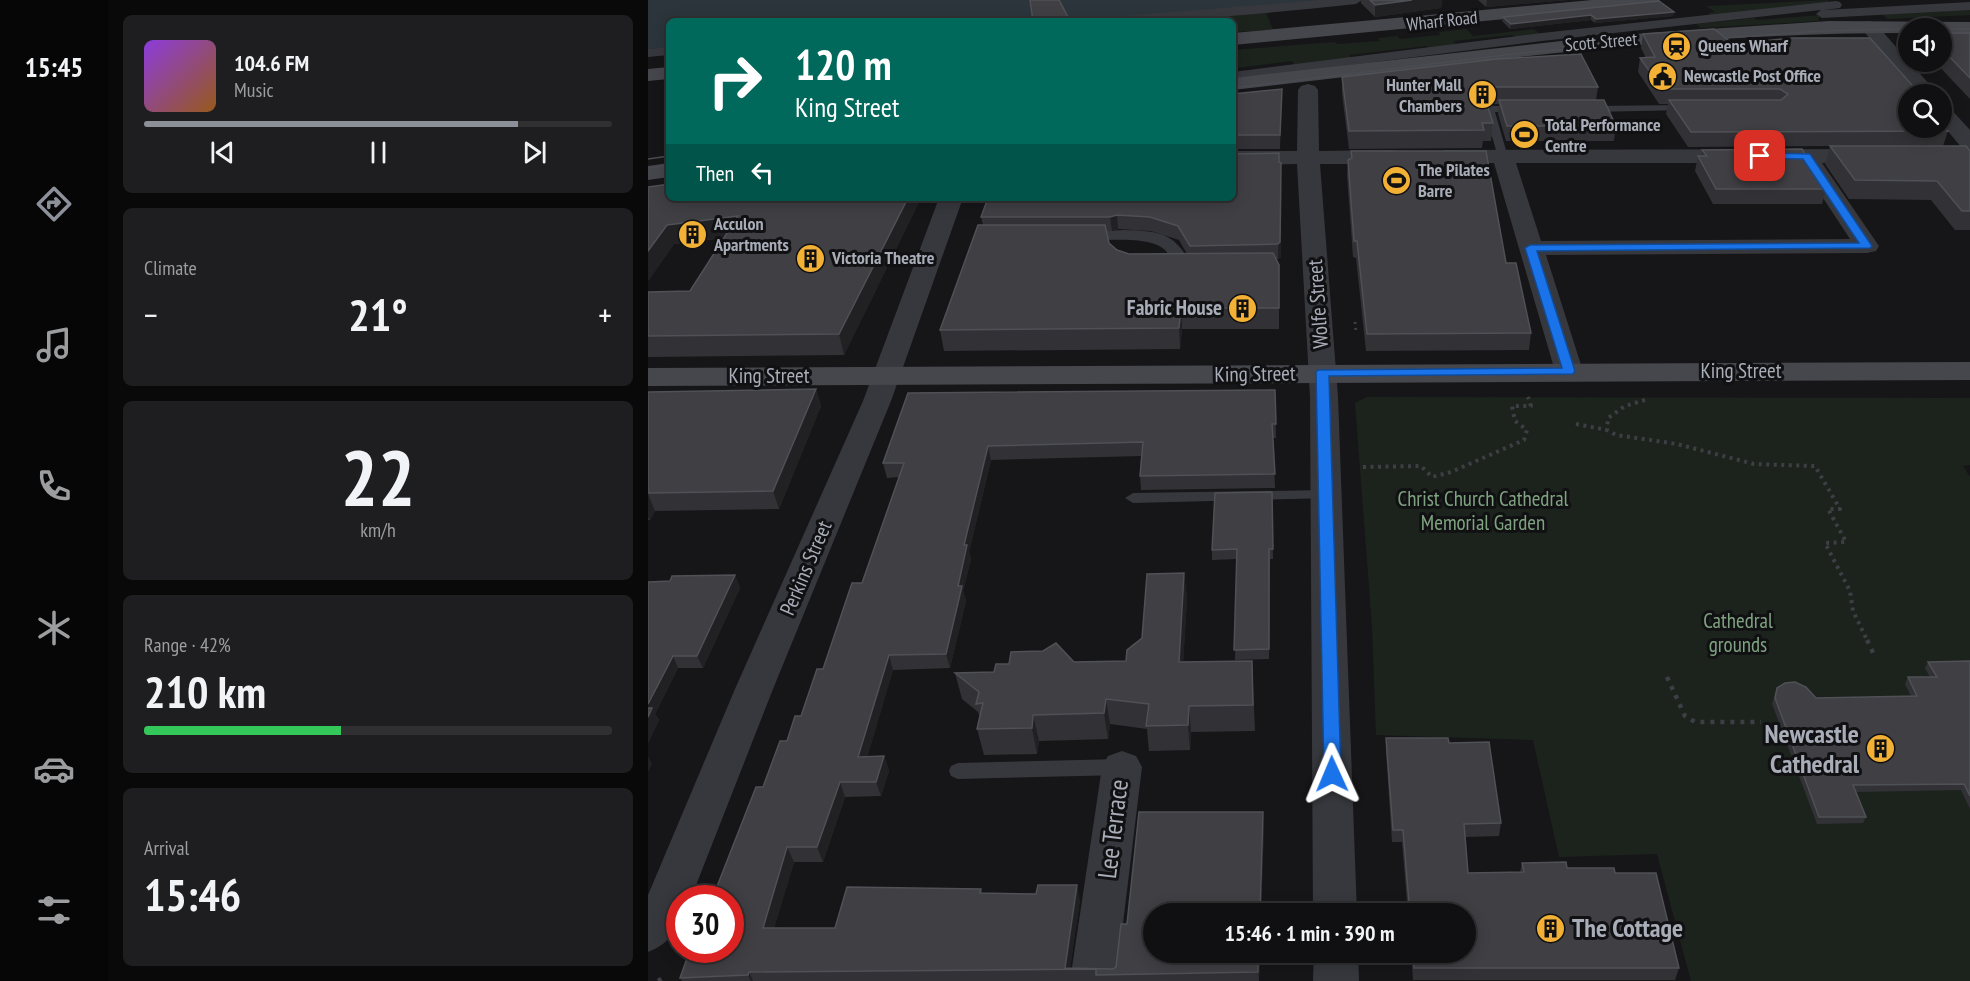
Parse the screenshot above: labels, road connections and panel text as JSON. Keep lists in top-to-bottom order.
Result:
{
  "streets": {
    "main road": ["Wharf Road", "Scott Street", "King Street"],
    "street": ["Wolfe Street", "Perkins Street", "Lee Terrace"]
  },
  "crossings": [
    ["Scott Street", "Wolfe Street"],
    ["Wolfe Street", "King Street"],
    ["King Street", "Perkins Street"]
  ],
  "parks": ["Christ Church Cathedral Memorial Garden", "Cathedral grounds"],
  "places": {
    "station": ["Queens Wharf"],
    "public building": ["Newcastle Post Office"],
    "building": [
      "Hunter Mall Chambers",
      "Acculon Apartments",
      "Victoria Theatre",
      "Fabric House",
      "Newcastle Cathedral",
      "The Cottage"
    ],
    "sports": ["Total Performance Centre", "The Pilates Barre"]
  },
  "page": {
    "tabs": "15:45",
    "turn": ["120 m", "King Street"],
    "song": ["104.6 FM", "Music"],
    "then": "Then",
    "tile": [
      "Climate",
      ["22", "km/h"],
      ["Range · 42%", "210 km"],
      ["Arrival", "15:46"]
    ],
    "heat": ["−", "21°", "+"],
    "limit": "30",
    "trip": "15:46 · 1 min · 390 m"
  }
}
